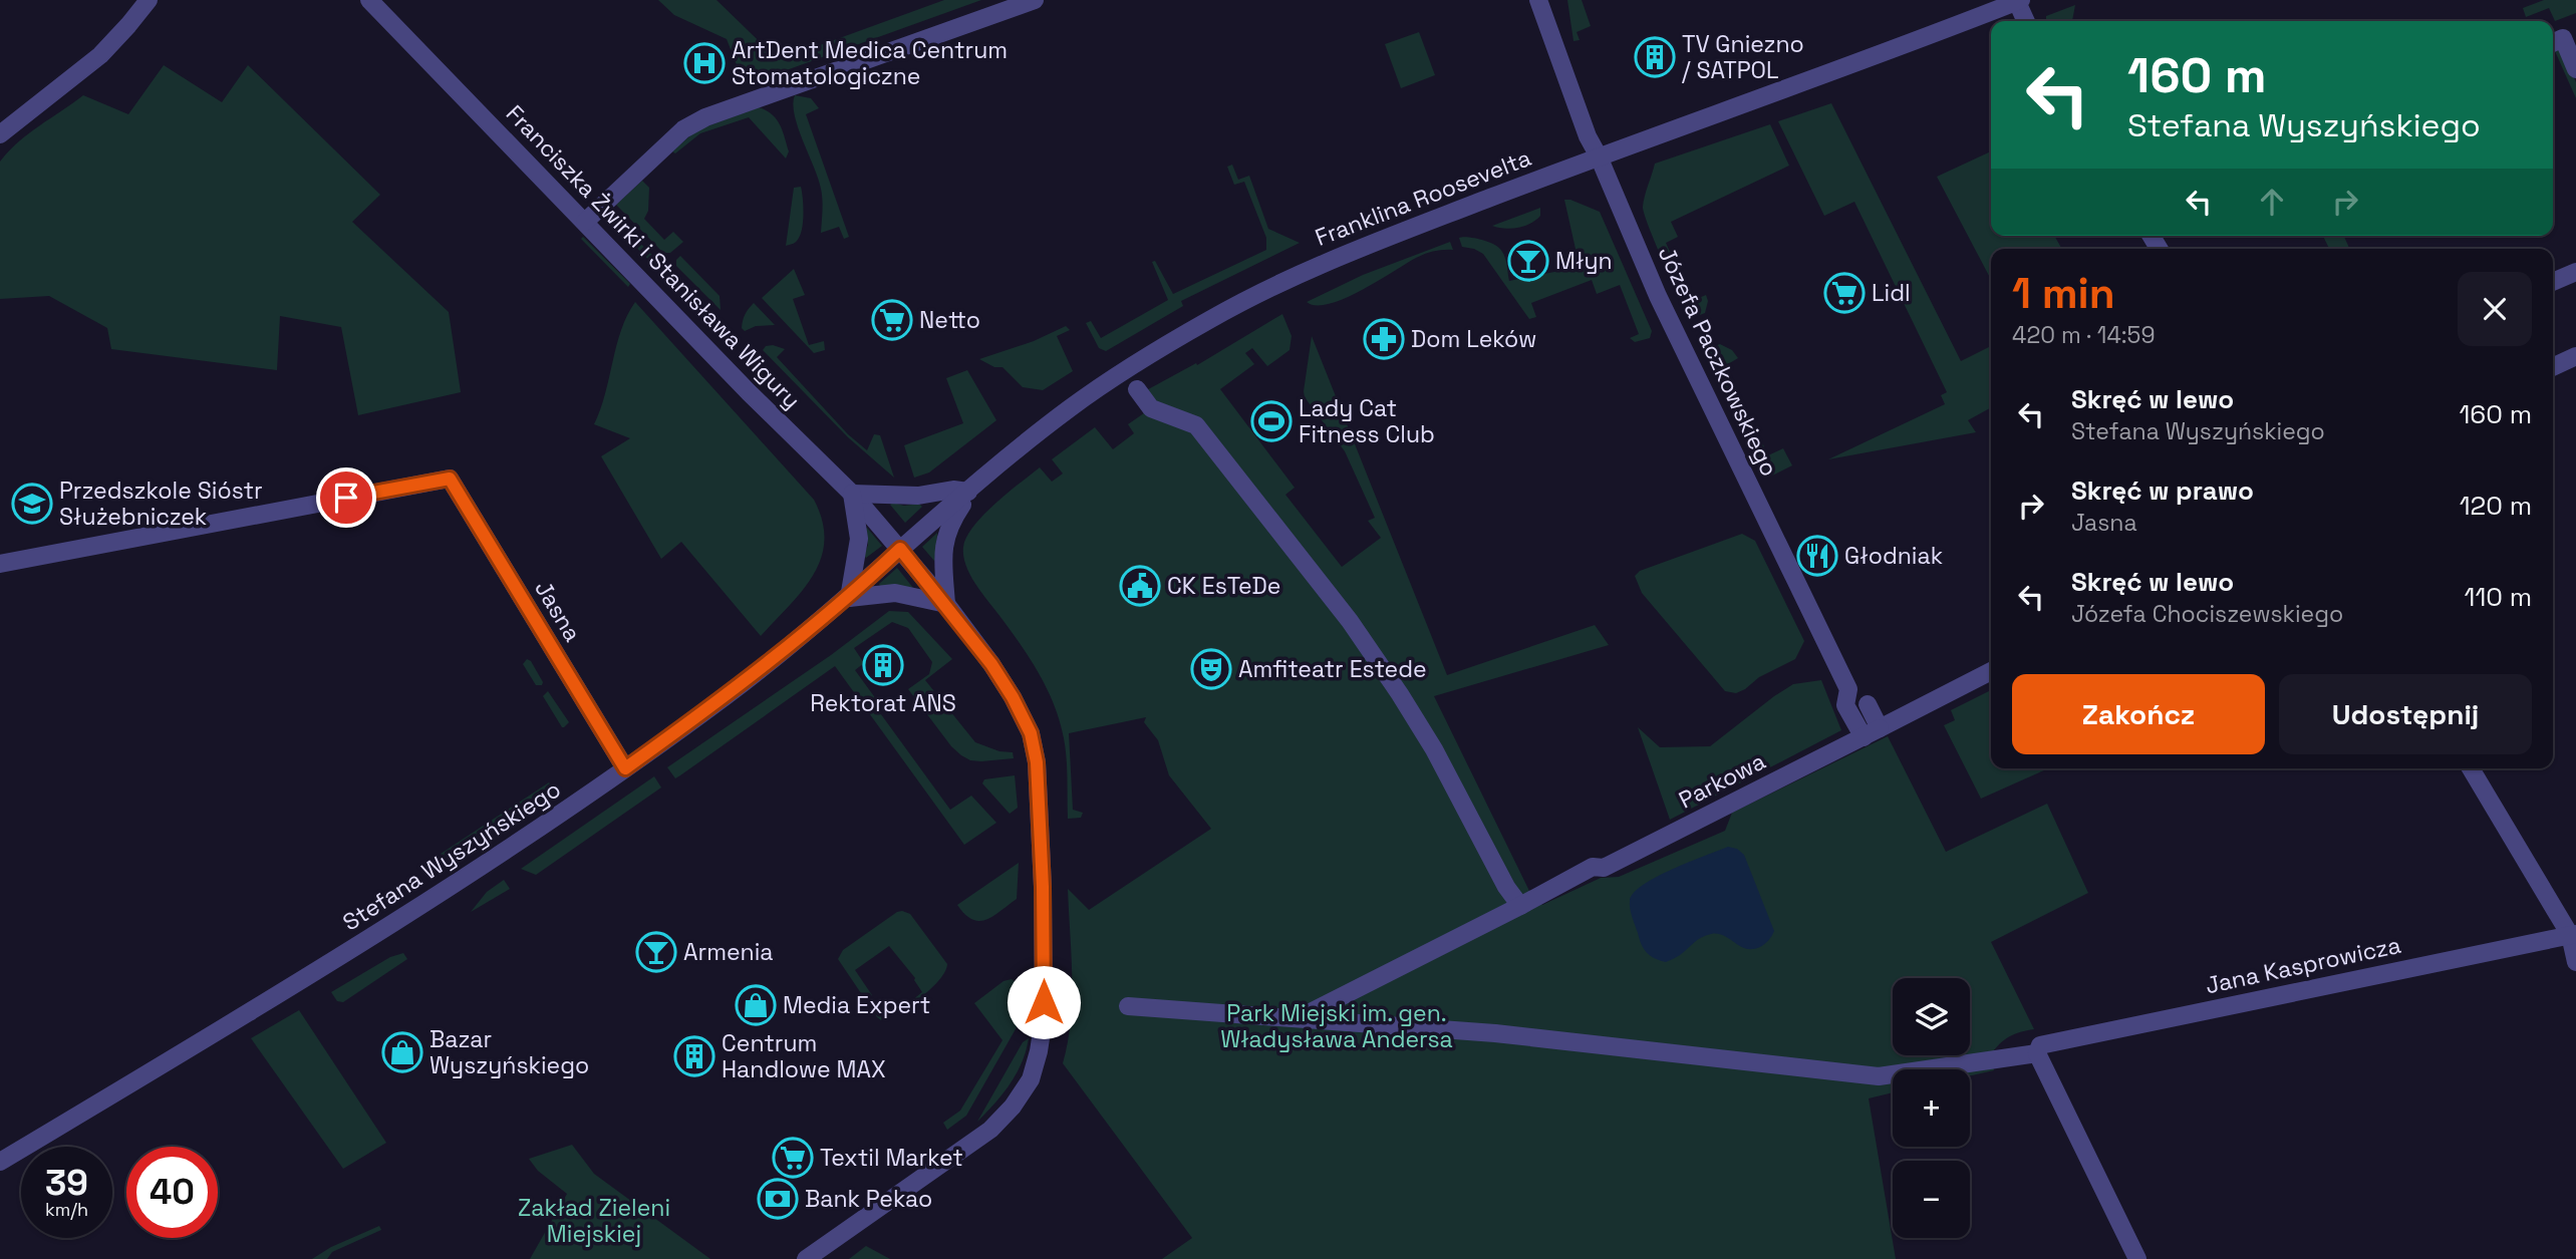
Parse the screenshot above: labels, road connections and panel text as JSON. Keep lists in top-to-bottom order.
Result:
{
  "streets": {
    "street": [
      "Franklina Roosevelta",
      "Franciszka Żwirki i Stanisława Wigury",
      "Józefa Paczkowskiego",
      "Jasna",
      "Parkowa",
      "Stefana Wyszyńskiego",
      "Jana Kasprowicza"
    ]
  },
  "crossings": [
    ["Franklina Roosevelta", "Franciszka Żwirki i Stanisława Wigury"],
    ["Franklina Roosevelta", "Józefa Paczkowskiego"],
    ["Franklina Roosevelta", "Stefana Wyszyńskiego"],
    ["Franciszka Żwirki i Stanisława Wigury", "Stefana Wyszyńskiego"],
    ["Józefa Paczkowskiego", "Parkowa"],
    ["Jasna", "Stefana Wyszyńskiego"],
    ["Parkowa", "Jana Kasprowicza"]
  ],
  "parks": ["Park Miejski im. gen. Władysława Andersa", "Zakład Zieleni Miejskiej"],
  "places": {
    "building": ["TV Gniezno / SATPOL", "Rektorat ANS", "Centrum Handlowe MAX"],
    "hospital": ["ArtDent Medica Centrum Stomatologiczne"],
    "bar": ["Młyn", "Armenia"],
    "supermarket": ["Lidl", "Netto", "Textil Market"],
    "pharmacy": ["Dom Leków"],
    "sports": ["Lady Cat Fitness Club"],
    "school or university": ["Przedszkole Sióstr Służebniczek"],
    "restaurant": ["Głodniak"],
    "public building": ["CK EsTeDe"],
    "theatre": ["Amfiteatr Estede"],
    "shop": ["Media Expert", "Bazar Wyszyńskiego"],
    "bank": ["Bank Pekao"]
  },
  "page": {
    "turn": ["160 m", "Stefana Wyszyńskiego"],
    "heading": ["1 min", "420 m · 14:59"],
    "list": [
      {
        "name": "Skręć w lewo",
        "note": "Stefana Wyszyńskiego",
        "value": "160 m"
      },
      {
        "name": "Skręć w prawo",
        "note": "Jasna",
        "value": "120 m"
      },
      {
        "name": "Skręć w lewo",
        "note": "Józefa Chociszewskiego",
        "value": "110 m"
      }
    ],
    "buttons": ["Zakończ", "Udostępnij"],
    "map_buttons": ["+", "−"],
    "speed": "39 km/h",
    "limit": "40"
  }
}
